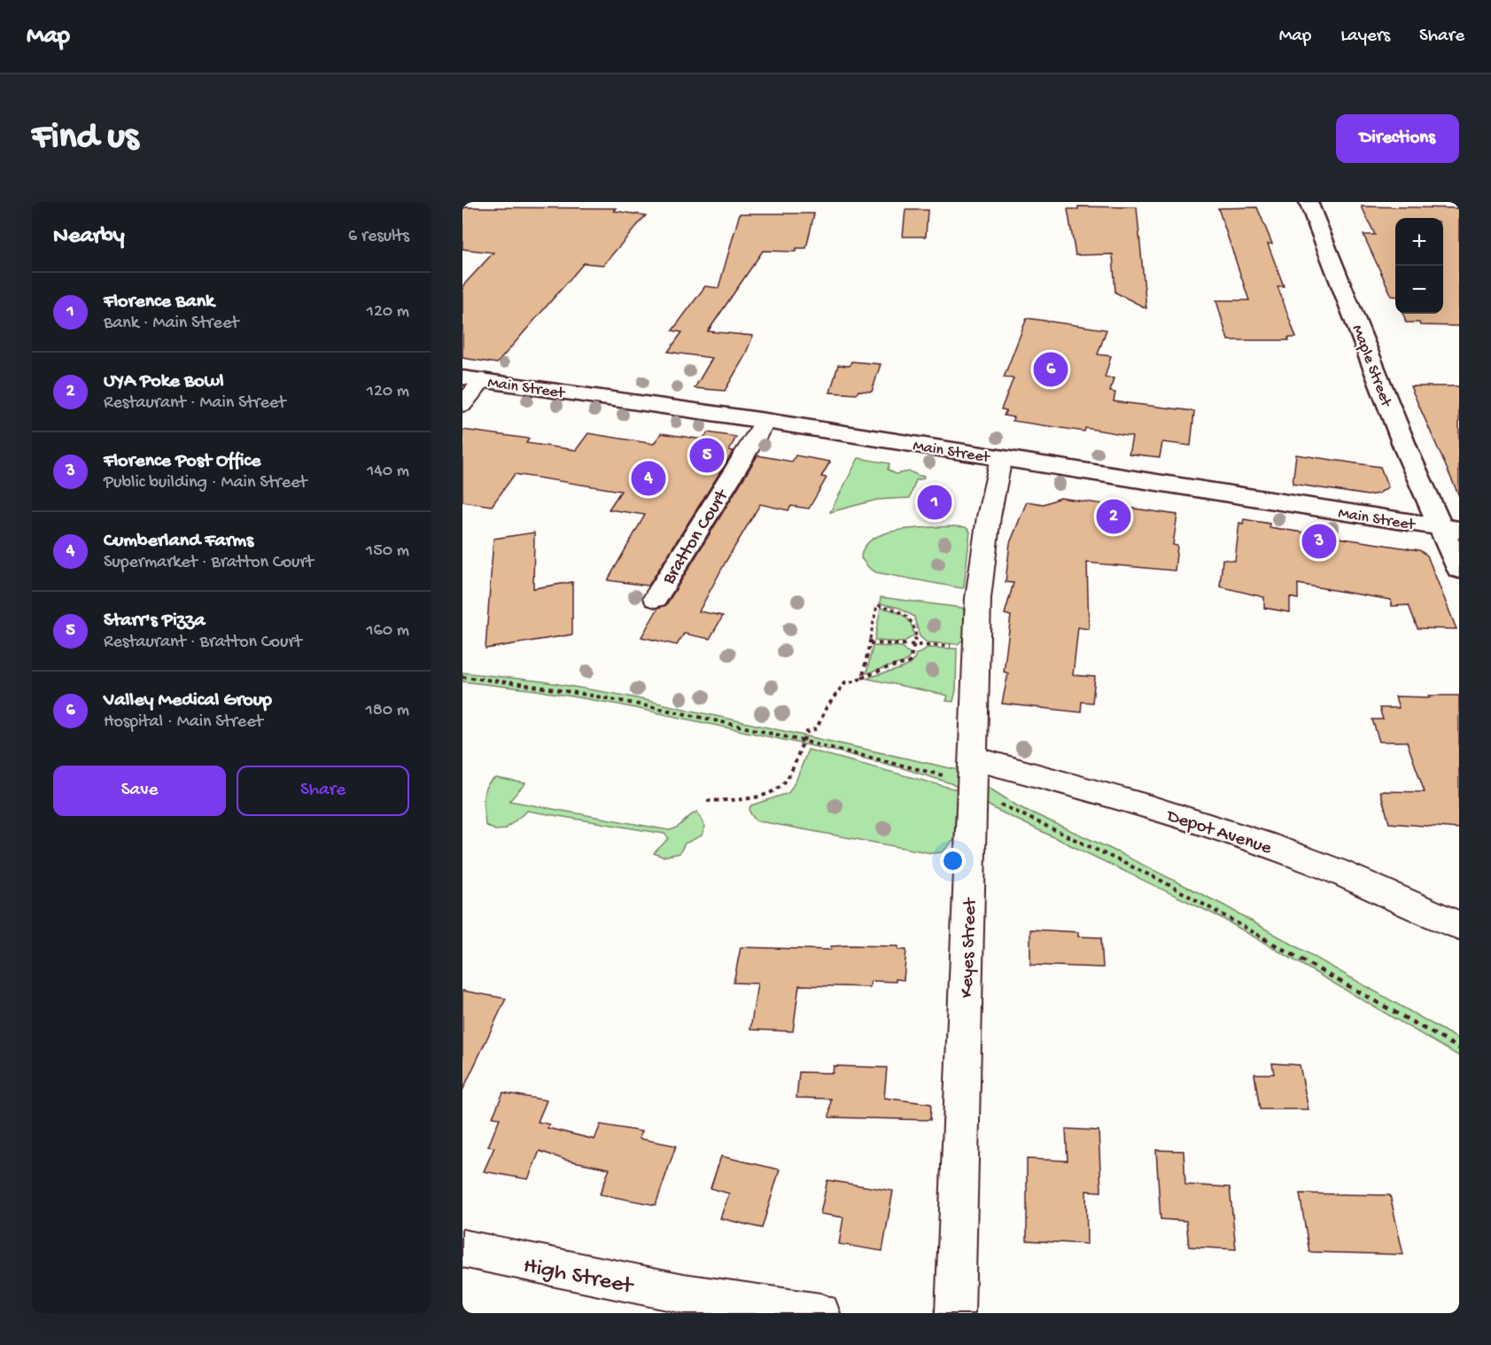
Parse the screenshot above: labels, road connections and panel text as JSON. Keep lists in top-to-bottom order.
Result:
{
  "streets": {
    "main road": ["Maple Street", "Main Street"],
    "street": [
      "Bratton Court",
      "Depot Avenue",
      "Keyes Street",
      "High Street"
    ]
  },
  "crossings": [
    ["Maple Street", "Main Street"],
    ["Main Street", "Bratton Court"],
    ["Main Street", "Keyes Street"],
    ["Depot Avenue", "Keyes Street"]
  ],
  "page": {
    "header": "Map",
    "nav": ["Map", "Layers", "Share"],
    "buttons": [
      "Directions",
      ["Save", "Share"]
    ],
    "title": "Find us",
    "heading": ["Nearby", "6 results"],
    "map_buttons": ["+", "−"],
    "list": [
      {
        "mark": "1",
        "name": "Florence Bank",
        "note": "Bank · Main Street",
        "value": "120 m"
      },
      {
        "mark": "2",
        "name": "UYA Poke Bowl",
        "note": "Restaurant · Main Street",
        "value": "120 m"
      },
      {
        "mark": "3",
        "name": "Florence Post Office",
        "note": "Public building · Main Street",
        "value": "140 m"
      },
      {
        "mark": "4",
        "name": "Cumberland Farms",
        "note": "Supermarket · Bratton Court",
        "value": "150 m"
      },
      {
        "mark": "5",
        "name": "Starr's Pizza",
        "note": "Restaurant · Bratton Court",
        "value": "160 m"
      },
      {
        "mark": "6",
        "name": "Valley Medical Group",
        "note": "Hospital · Main Street",
        "value": "180 m"
      }
    ],
    "pins": [
      "6",
      "5",
      "4",
      "1",
      "2",
      "3"
    ]
  }
}
